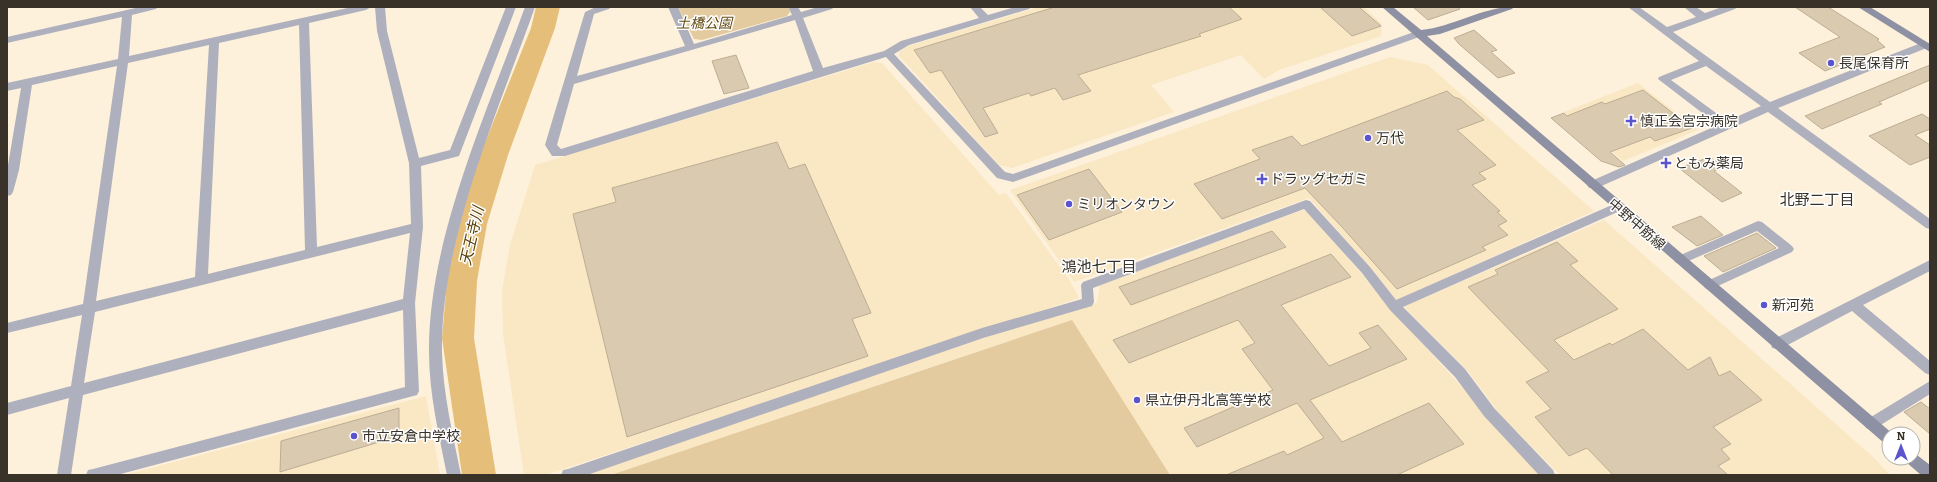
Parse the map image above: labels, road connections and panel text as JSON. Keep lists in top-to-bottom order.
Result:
{
  "streets": {
    "main road": ["中野中筋線"]
  },
  "districts": ["北野二丁目", "鴻池七丁目"],
  "water": ["天王寺川"],
  "parks": ["土橋公園"],
  "places": {
    "other": [
      "長尾保育所",
      "万代",
      "ミリオンタウン",
      "新河苑",
      "県立伊丹北高等学校",
      "市立安倉中学校"
    ],
    "health": ["慎正会宮宗病院", "ともみ薬局", "ドラッグセガミ"]
  },
  "north": "top"
}
